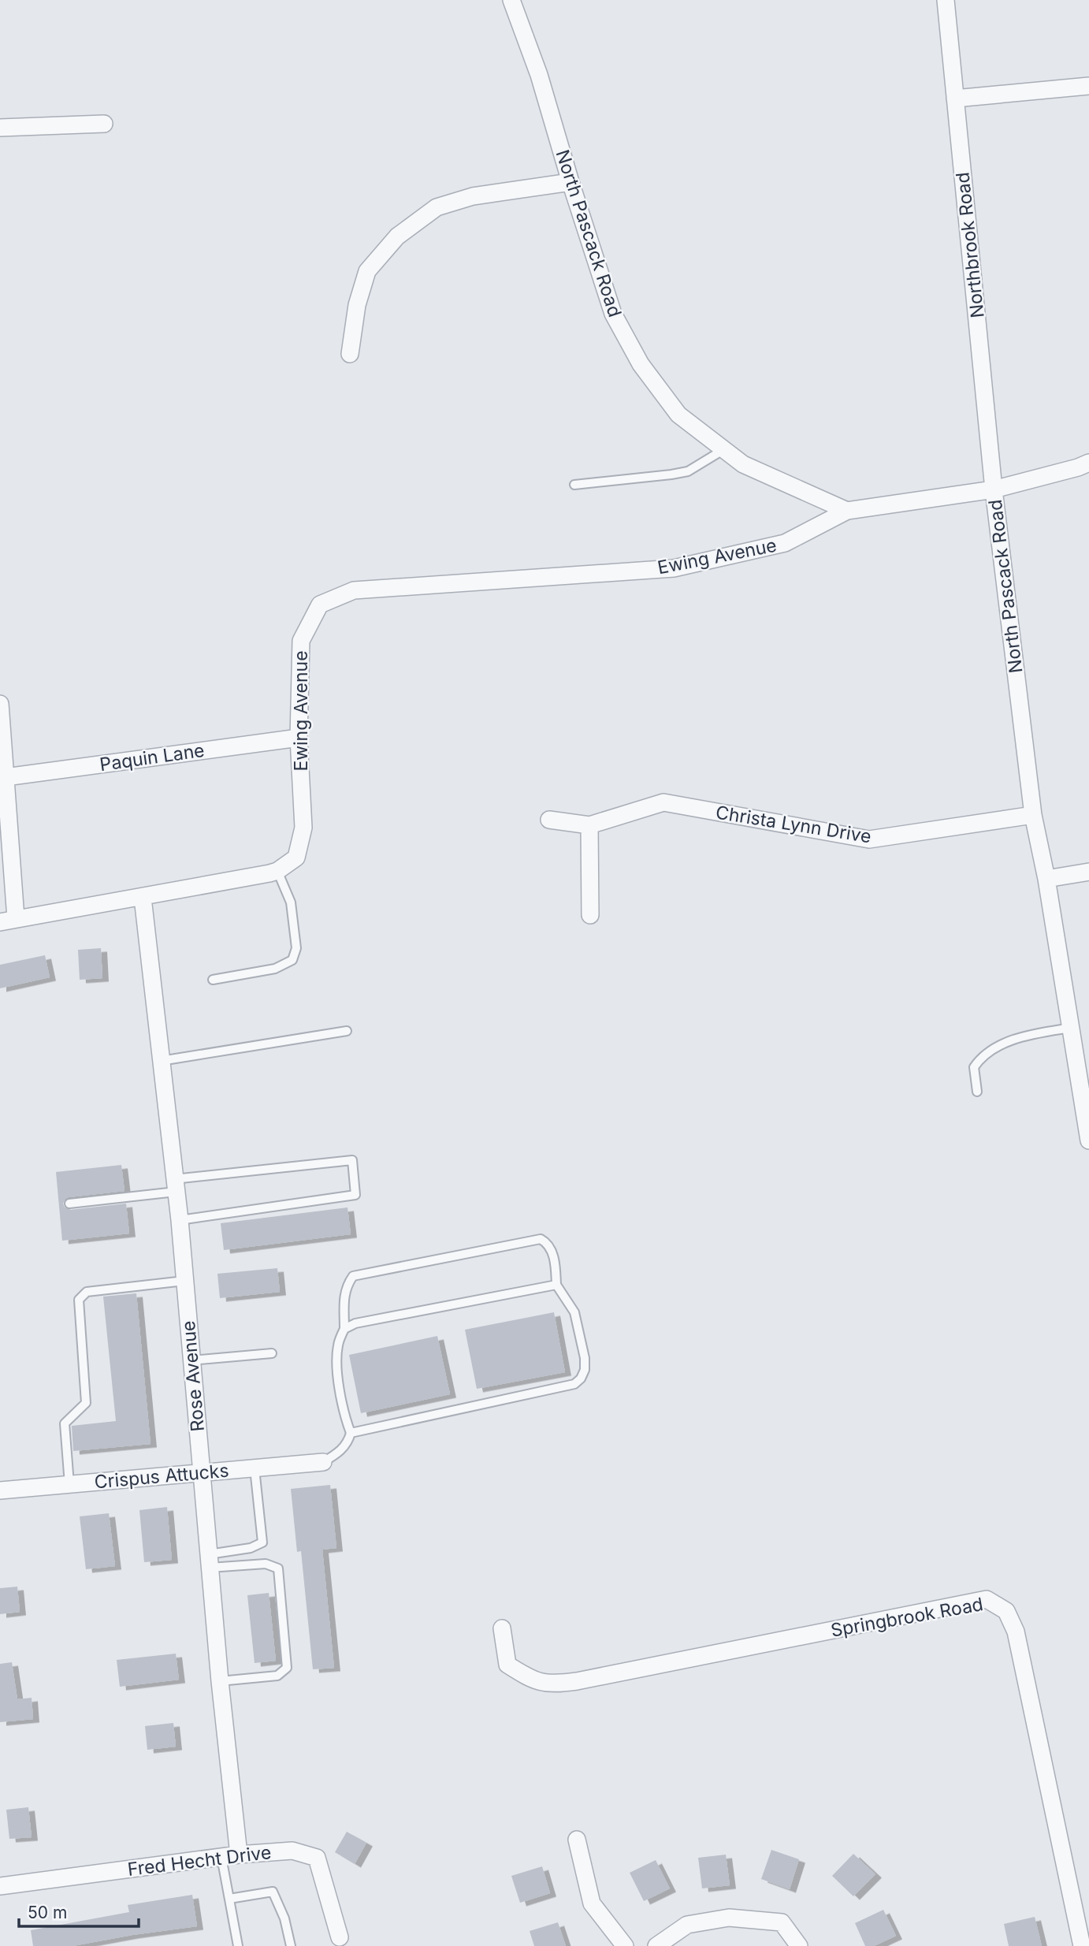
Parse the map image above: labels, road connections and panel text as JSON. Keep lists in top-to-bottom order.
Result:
{
  "streets": {
    "street": [
      "North Pascack Road",
      "Northbrook Road",
      "Ewing Avenue",
      "Paquin Lane",
      "Christa Lynn Drive",
      "Rose Avenue",
      "Crispus Attucks",
      "Springbrook Road",
      "Fred Hecht Drive"
    ]
  },
  "crossings": [
    ["North Pascack Road", "Northbrook Road"],
    ["North Pascack Road", "Ewing Avenue"],
    ["North Pascack Road", "Christa Lynn Drive"],
    ["Ewing Avenue", "Paquin Lane"],
    ["Ewing Avenue", "Rose Avenue"],
    ["Rose Avenue", "Crispus Attucks"],
    ["Rose Avenue", "Fred Hecht Drive"]
  ],
  "scale_bar": "50 m"
}
